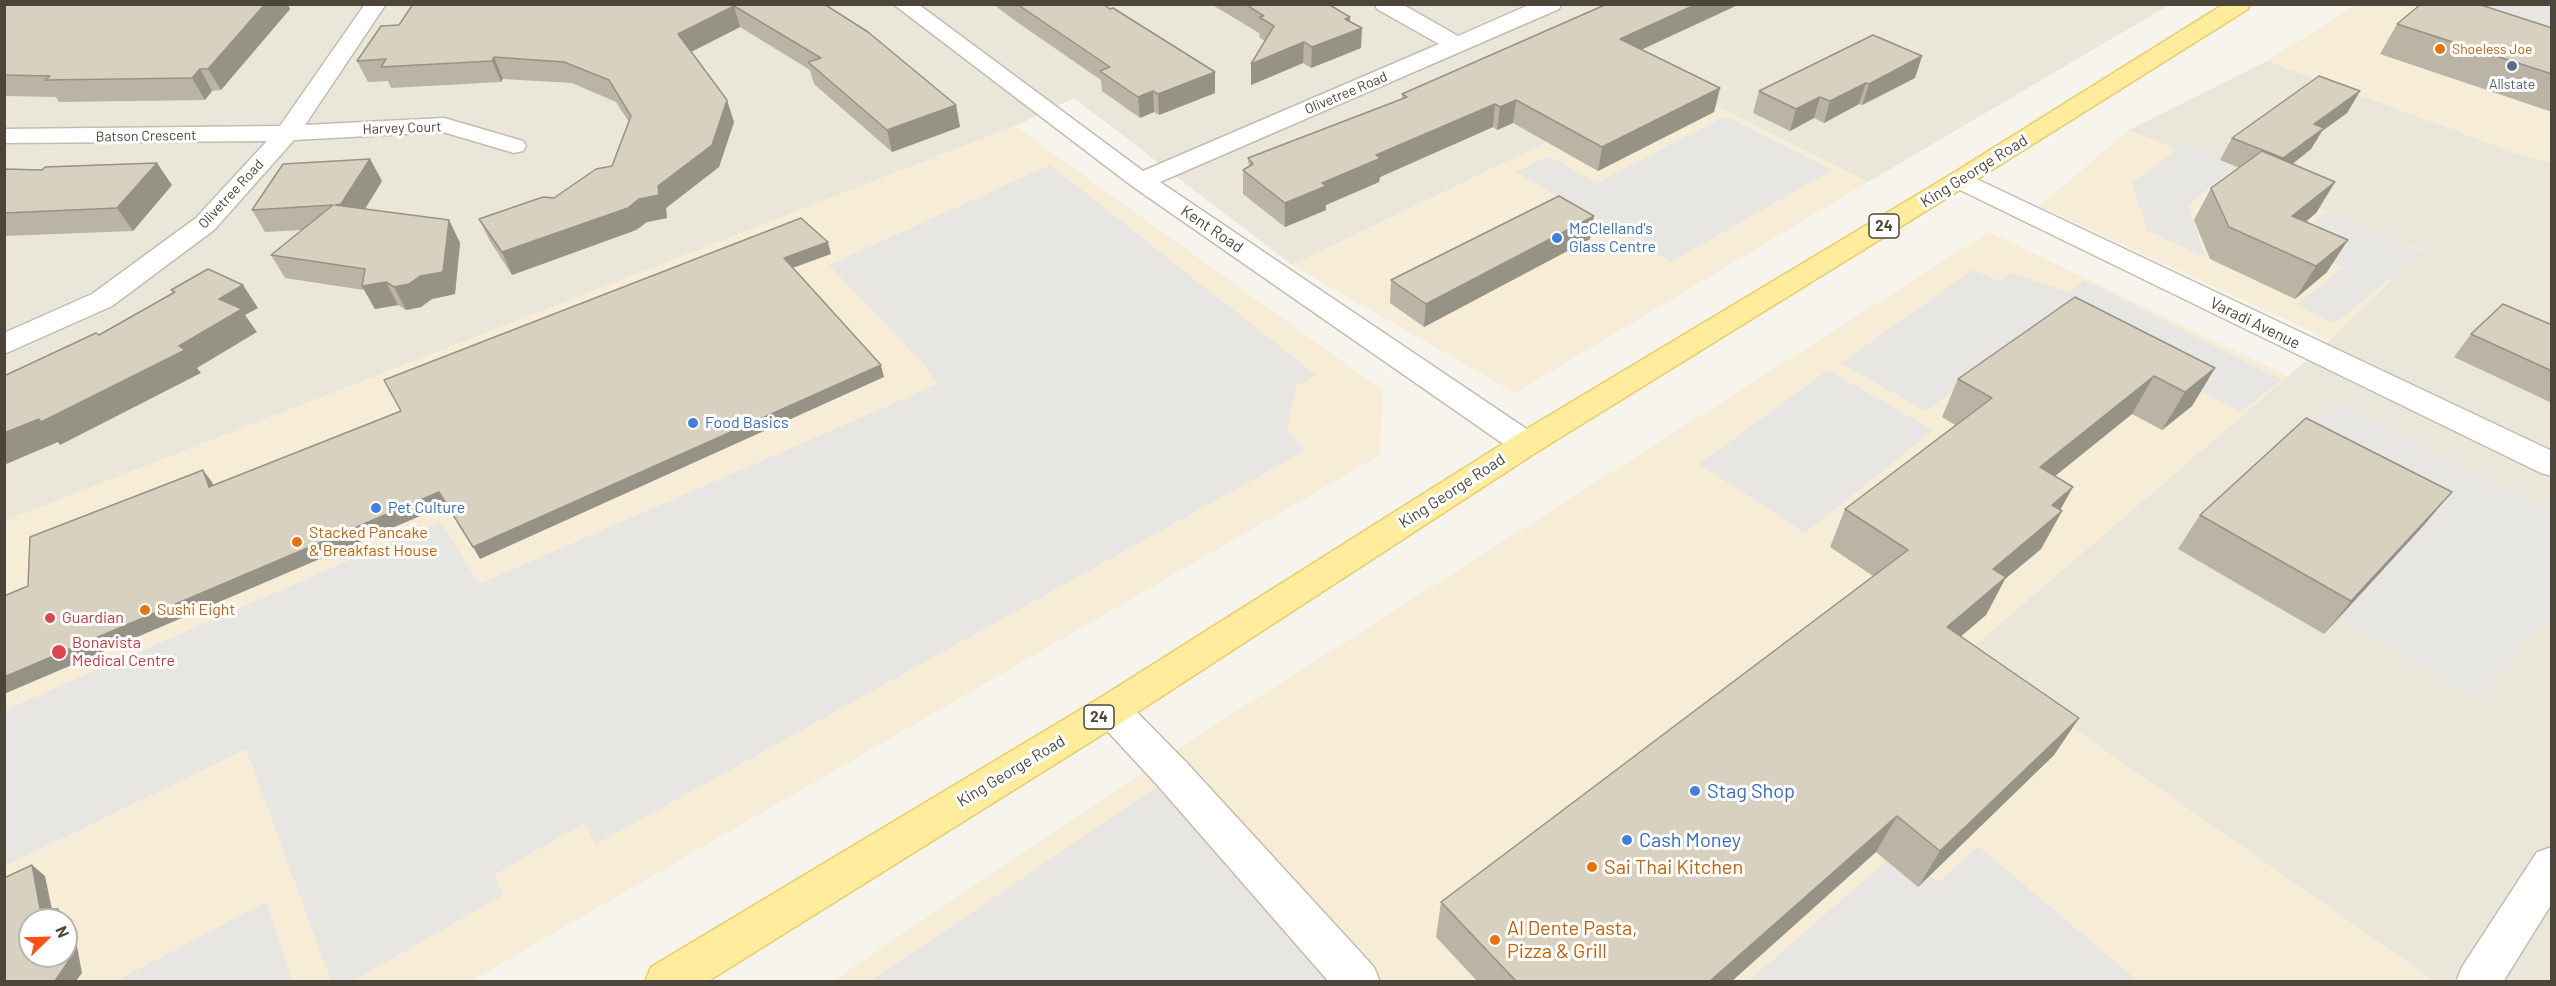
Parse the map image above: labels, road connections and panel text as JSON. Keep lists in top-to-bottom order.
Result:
{
  "streets": {
    "main road": ["King George Road", "24"],
    "street": [
      "Olivetree Road",
      "Harvey Court",
      "Batson Crescent",
      "Kent Road",
      "Varadi Avenue"
    ]
  },
  "crossings": [
    ["Olivetree Road", "Harvey Court"],
    ["Olivetree Road", "Batson Crescent"],
    ["Olivetree Road", "Kent Road"],
    ["Harvey Court", "Batson Crescent"],
    ["King George Road", "Kent Road"],
    ["King George Road", "Varadi Avenue"]
  ],
  "places": [
    "Shoeless Joe",
    "Allstate",
    "McClelland's Glass Centre",
    "Food Basics",
    "Pet Culture",
    "Stacked Pancake & Breakfast House",
    "Sushi Eight",
    "Guardian",
    "Bonavista Medical Centre",
    "Stag Shop",
    "Cash Money",
    "Sai Thai Kitchen",
    "Al Dente Pasta, Pizza & Grill"
  ],
  "north": "top right"
}
